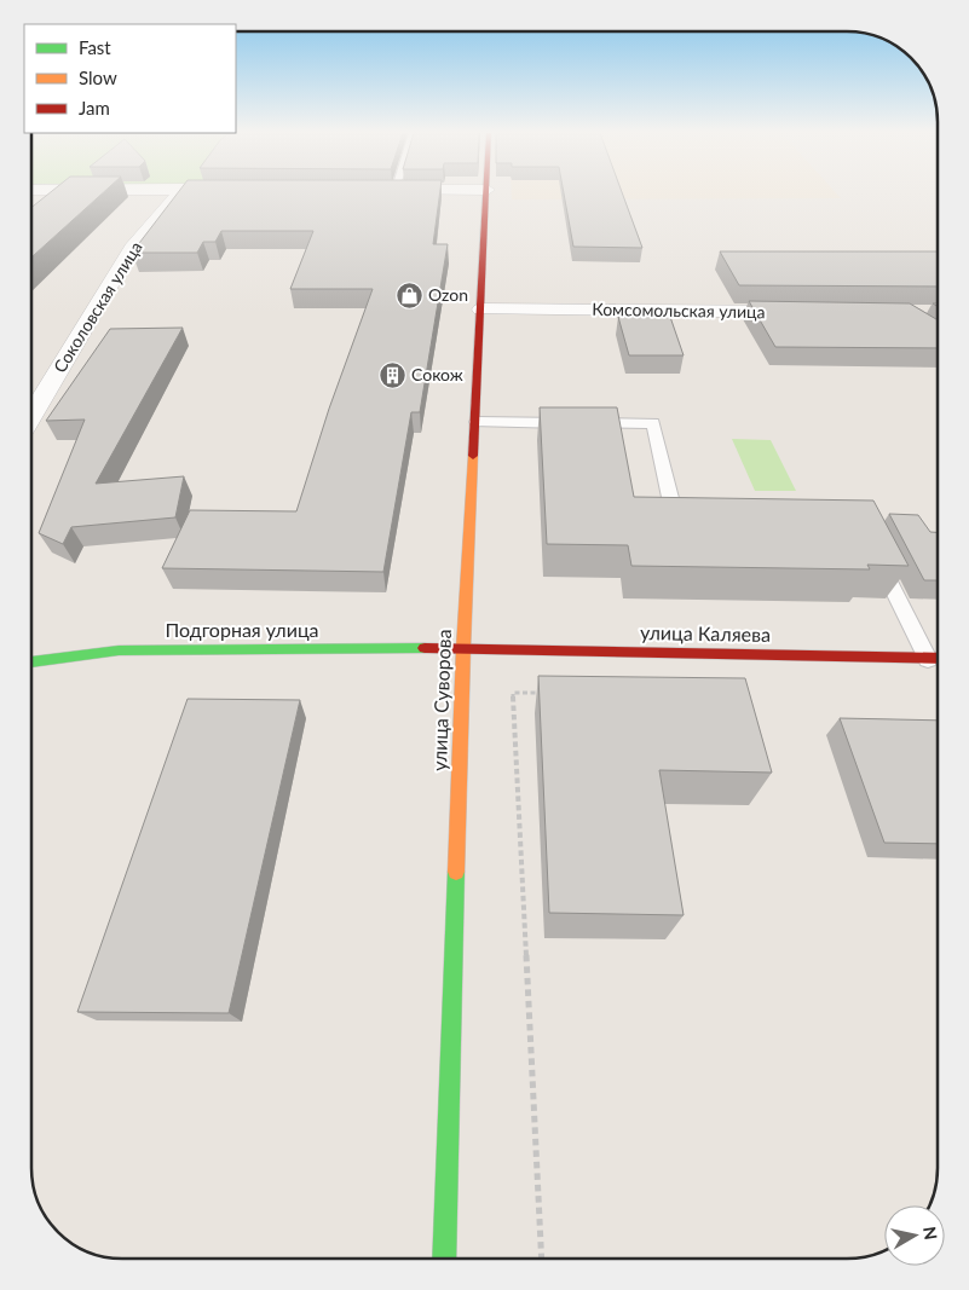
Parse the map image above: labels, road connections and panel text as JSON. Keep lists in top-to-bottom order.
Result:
{
  "streets": {
    "street": [
      "Соколовская улица",
      "Комсомольская улица",
      "Подгорная улица",
      "улица Каляева",
      "улица Суворова"
    ]
  },
  "crossings": [
    ["Комсомольская улица", "улица Суворова"],
    ["Подгорная улица", "улица Каляева"],
    ["Подгорная улица", "улица Суворова"],
    ["улица Каляева", "улица Суворова"]
  ],
  "places": {
    "shop": ["Ozon"],
    "building": ["Сокож"]
  },
  "legend": ["Fast", "Slow", "Jam"],
  "north": "right"
}
